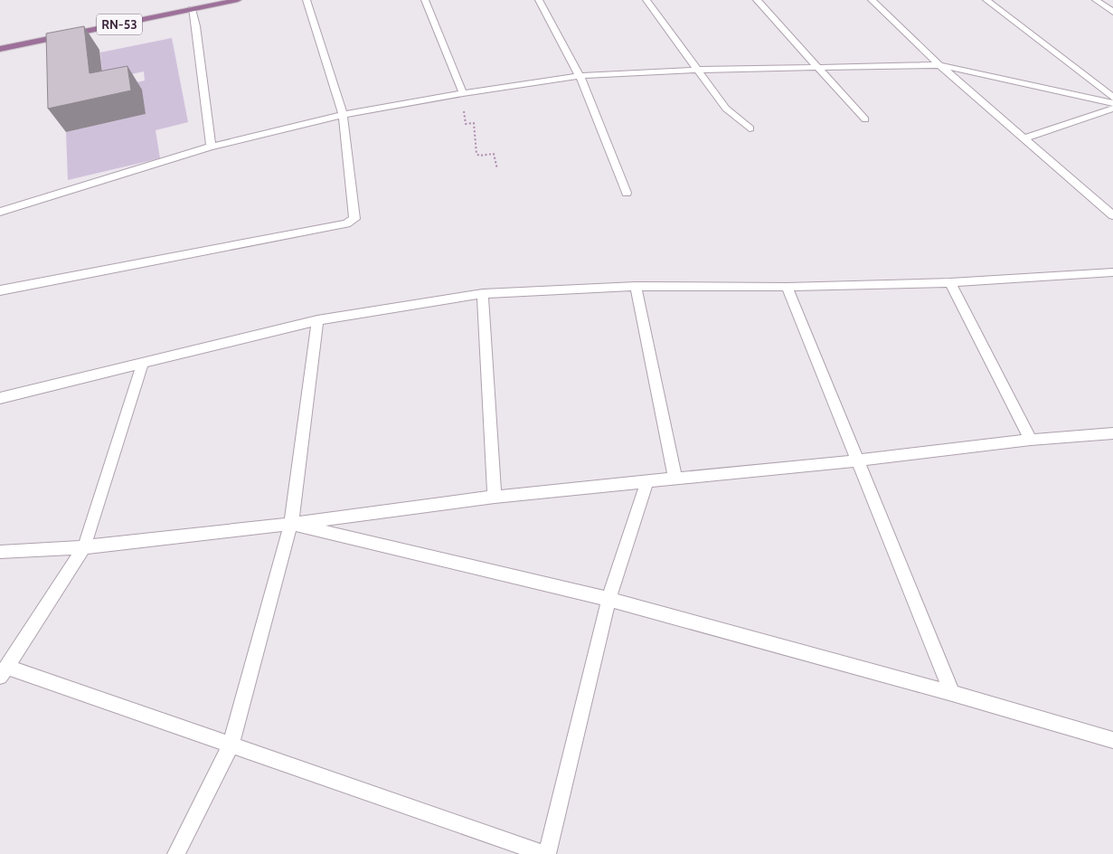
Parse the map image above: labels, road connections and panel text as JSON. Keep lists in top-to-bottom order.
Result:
{
  "streets": {
    "main road": ["RN-53"]
  }
}
